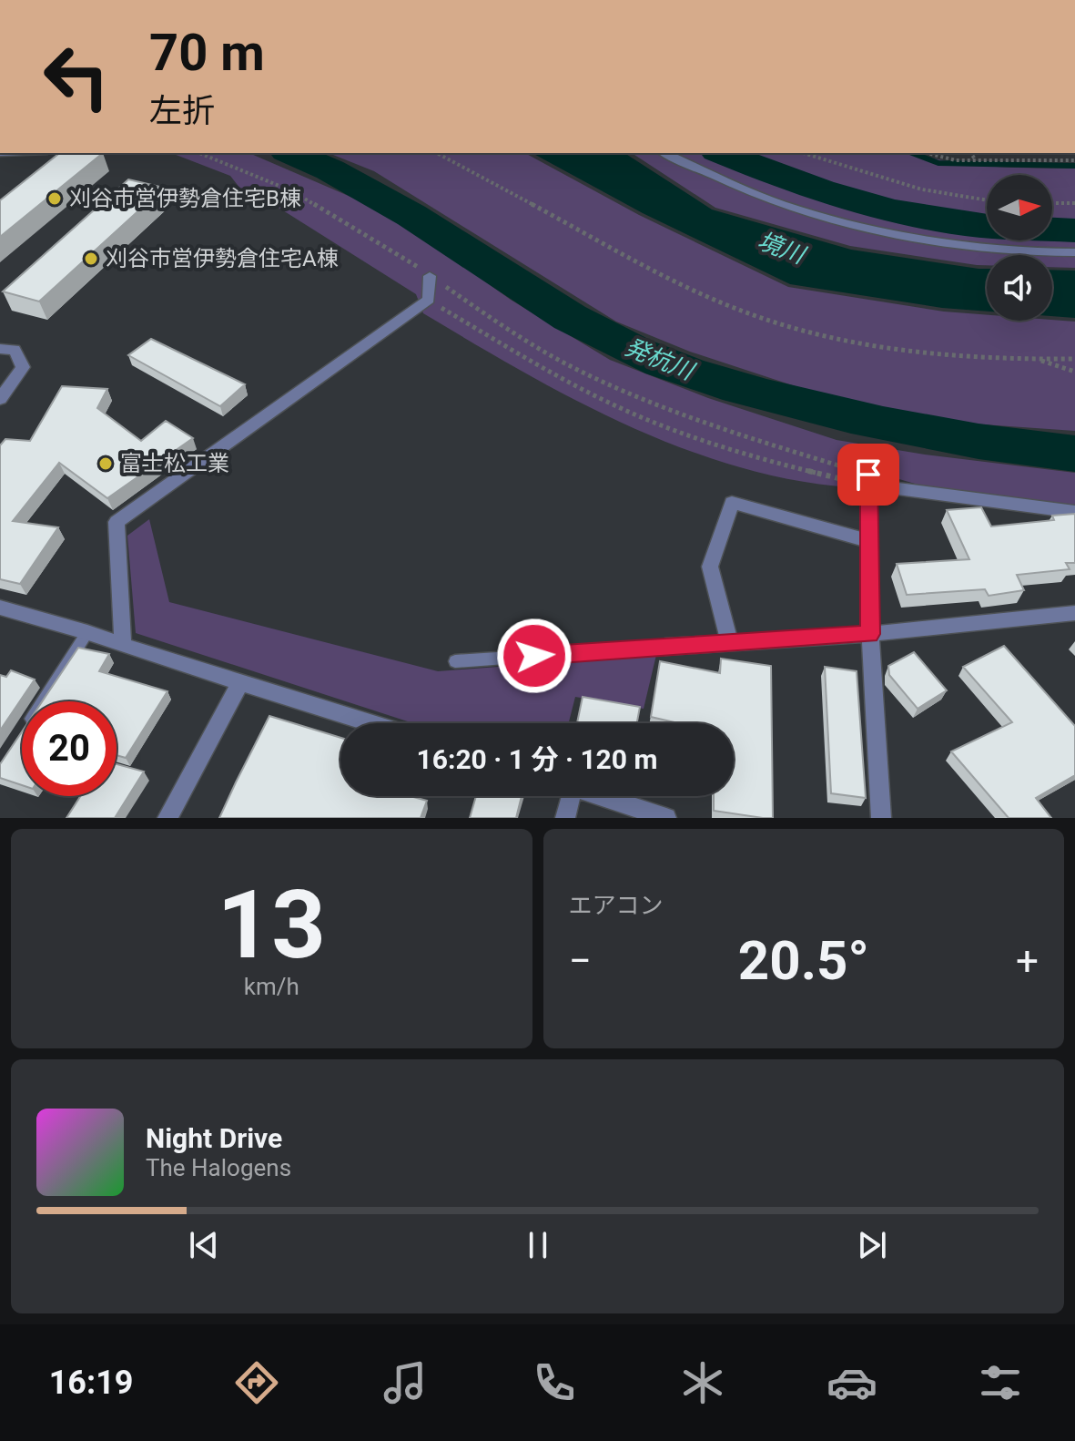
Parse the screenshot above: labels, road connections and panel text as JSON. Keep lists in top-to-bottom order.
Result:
{
  "water": ["境川", "発杭川"],
  "places": ["刈谷市営伊勢倉住宅B棟", "刈谷市営伊勢倉住宅A棟", "富士松工業"],
  "north": "right",
  "page": {
    "turn": ["70 m", "左折"],
    "limit": "20",
    "trip": "16:20 · 1 分 · 120 m",
    "tile": [
      ["13", "km/h"],
      "エアコン"
    ],
    "heat": ["−", "20.5°", "+"],
    "song": ["Night Drive", "The Halogens"],
    "tabs": "16:19"
  }
}
